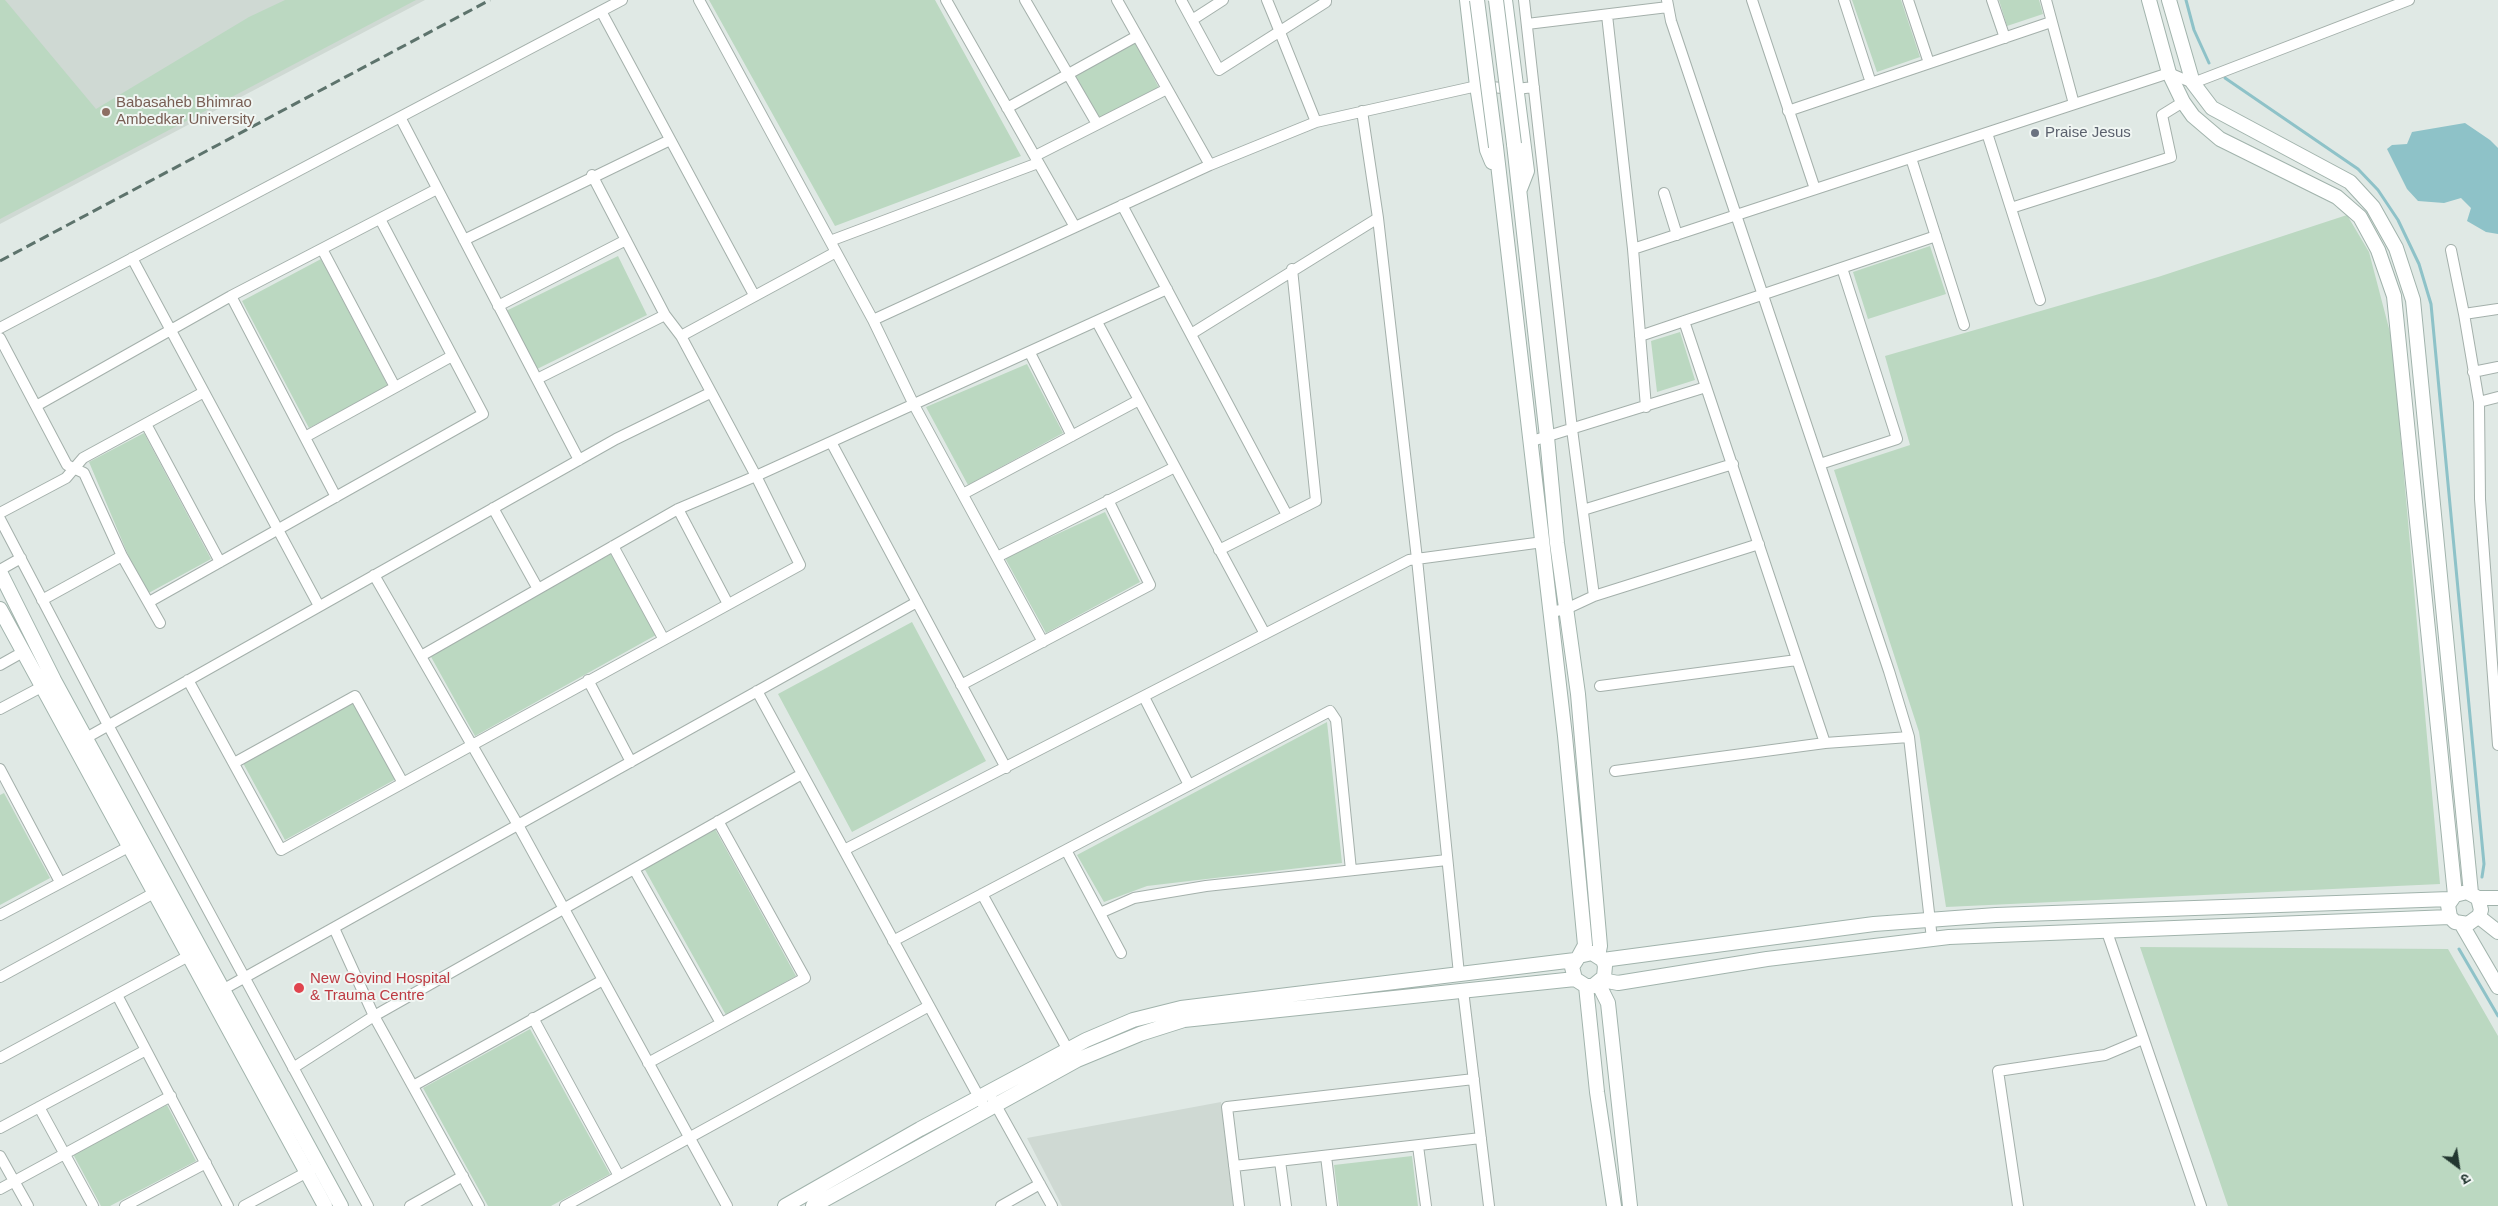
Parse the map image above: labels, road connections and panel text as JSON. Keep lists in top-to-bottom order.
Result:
{
  "places": ["Babasaheb Bhimrao Ambedkar University", "Praise Jesus", "New Govind Hospital & Trauma Centre"],
  "north": "bottom right"
}
